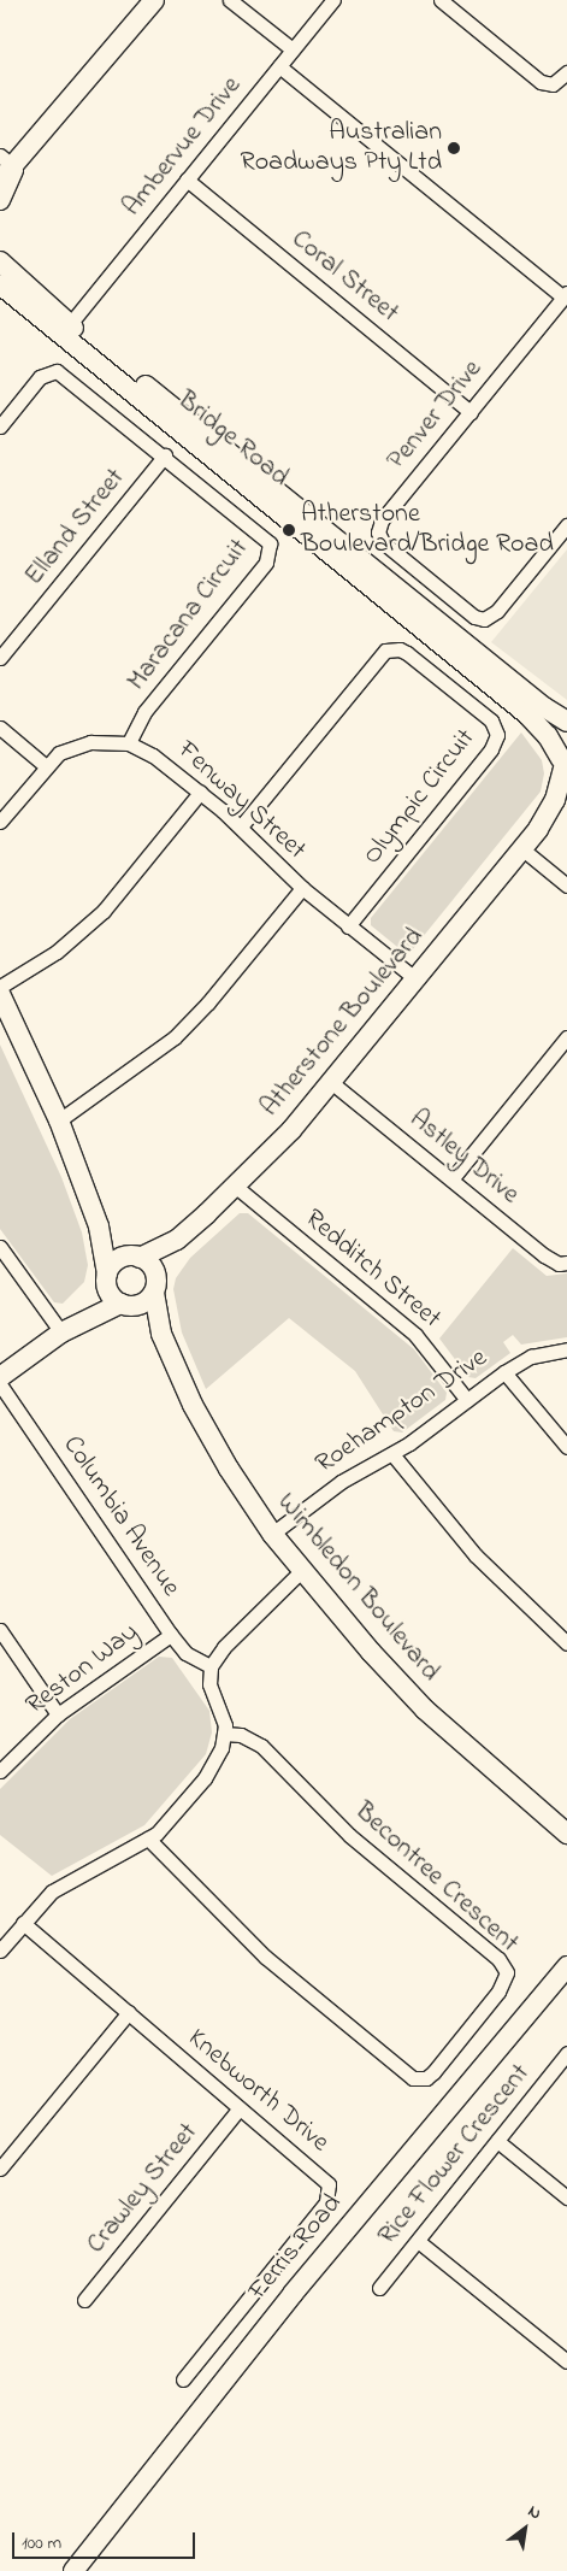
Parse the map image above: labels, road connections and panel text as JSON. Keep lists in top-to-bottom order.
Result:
{
  "streets": {
    "street": [
      "Ambervue Drive",
      "Coral Street",
      "Penver Drive",
      "Bridge Road",
      "Elland Street",
      "Maracana Circuit",
      "Olympic Circuit",
      "Fenway Street",
      "Atherstone Boulevard",
      "Astley Drive",
      "Redditch Street",
      "Roehampton Drive",
      "Columbia Avenue",
      "Wimbledon Boulevard",
      "Reston Way",
      "Becontree Crescent",
      "Knebworth Drive",
      "Rice Flower Crescent",
      "Crawley Street",
      "Ferris Road"
    ]
  },
  "crossings": [
    ["Ambervue Drive", "Coral Street"],
    ["Ambervue Drive", "Bridge Road"],
    ["Coral Street", "Penver Drive"],
    ["Bridge Road", "Atherstone Boulevard"],
    ["Elland Street", "Maracana Circuit"],
    ["Maracana Circuit", "Fenway Street"],
    ["Olympic Circuit", "Fenway Street"],
    ["Fenway Street", "Atherstone Boulevard"],
    ["Atherstone Boulevard", "Astley Drive"],
    ["Atherstone Boulevard", "Redditch Street"],
    ["Atherstone Boulevard", "Wimbledon Boulevard"],
    ["Redditch Street", "Roehampton Drive"],
    ["Roehampton Drive", "Wimbledon Boulevard"],
    ["Columbia Avenue", "Reston Way"],
    ["Knebworth Drive", "Crawley Street"]
  ],
  "places": ["Australian Roadways Pty Ltd", "Atherstone Boulevard/Bridge Road"],
  "scale_bar": "100 m",
  "north": "top right"
}
